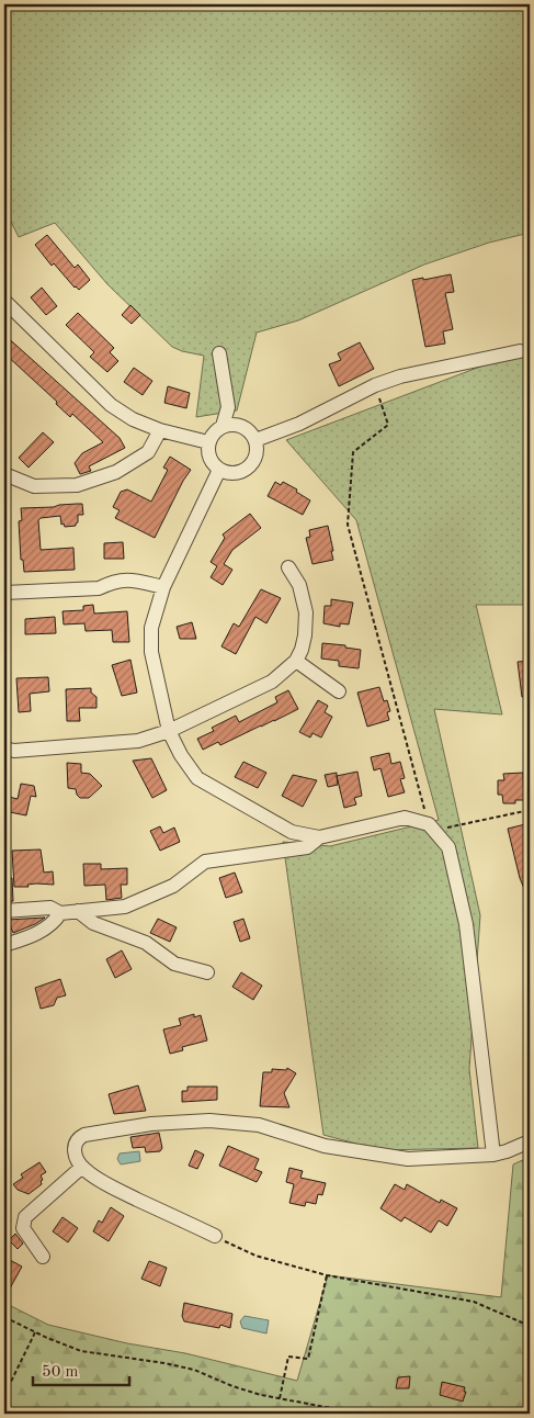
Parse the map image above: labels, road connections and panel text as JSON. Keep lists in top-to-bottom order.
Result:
{
  "scale_bar": "50 m"
}
